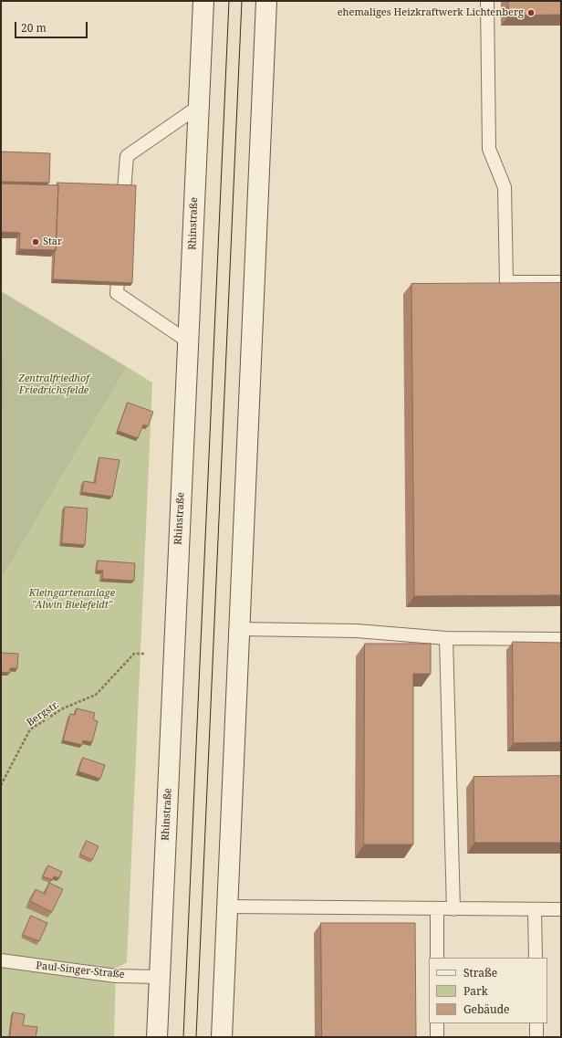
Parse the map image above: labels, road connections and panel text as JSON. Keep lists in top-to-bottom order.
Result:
{
  "streets": {
    "main road": ["Rhinstraße"],
    "lane": ["Paul-Singer-Straße"],
    "path": ["Bergstr."]
  },
  "crossings": [
    ["Rhinstraße", "Paul-Singer-Straße"]
  ],
  "parks": ["Zentralfriedhof Friedrichsfelde", "Kleingartenanlage \"Alwin Bielefeldt\""],
  "places": ["ehemaliges Heizkraftwerk Lichtenberg", "Star"],
  "legend": ["Straße", "Park", "Gebäude"],
  "scale_bar": "20 m"
}
